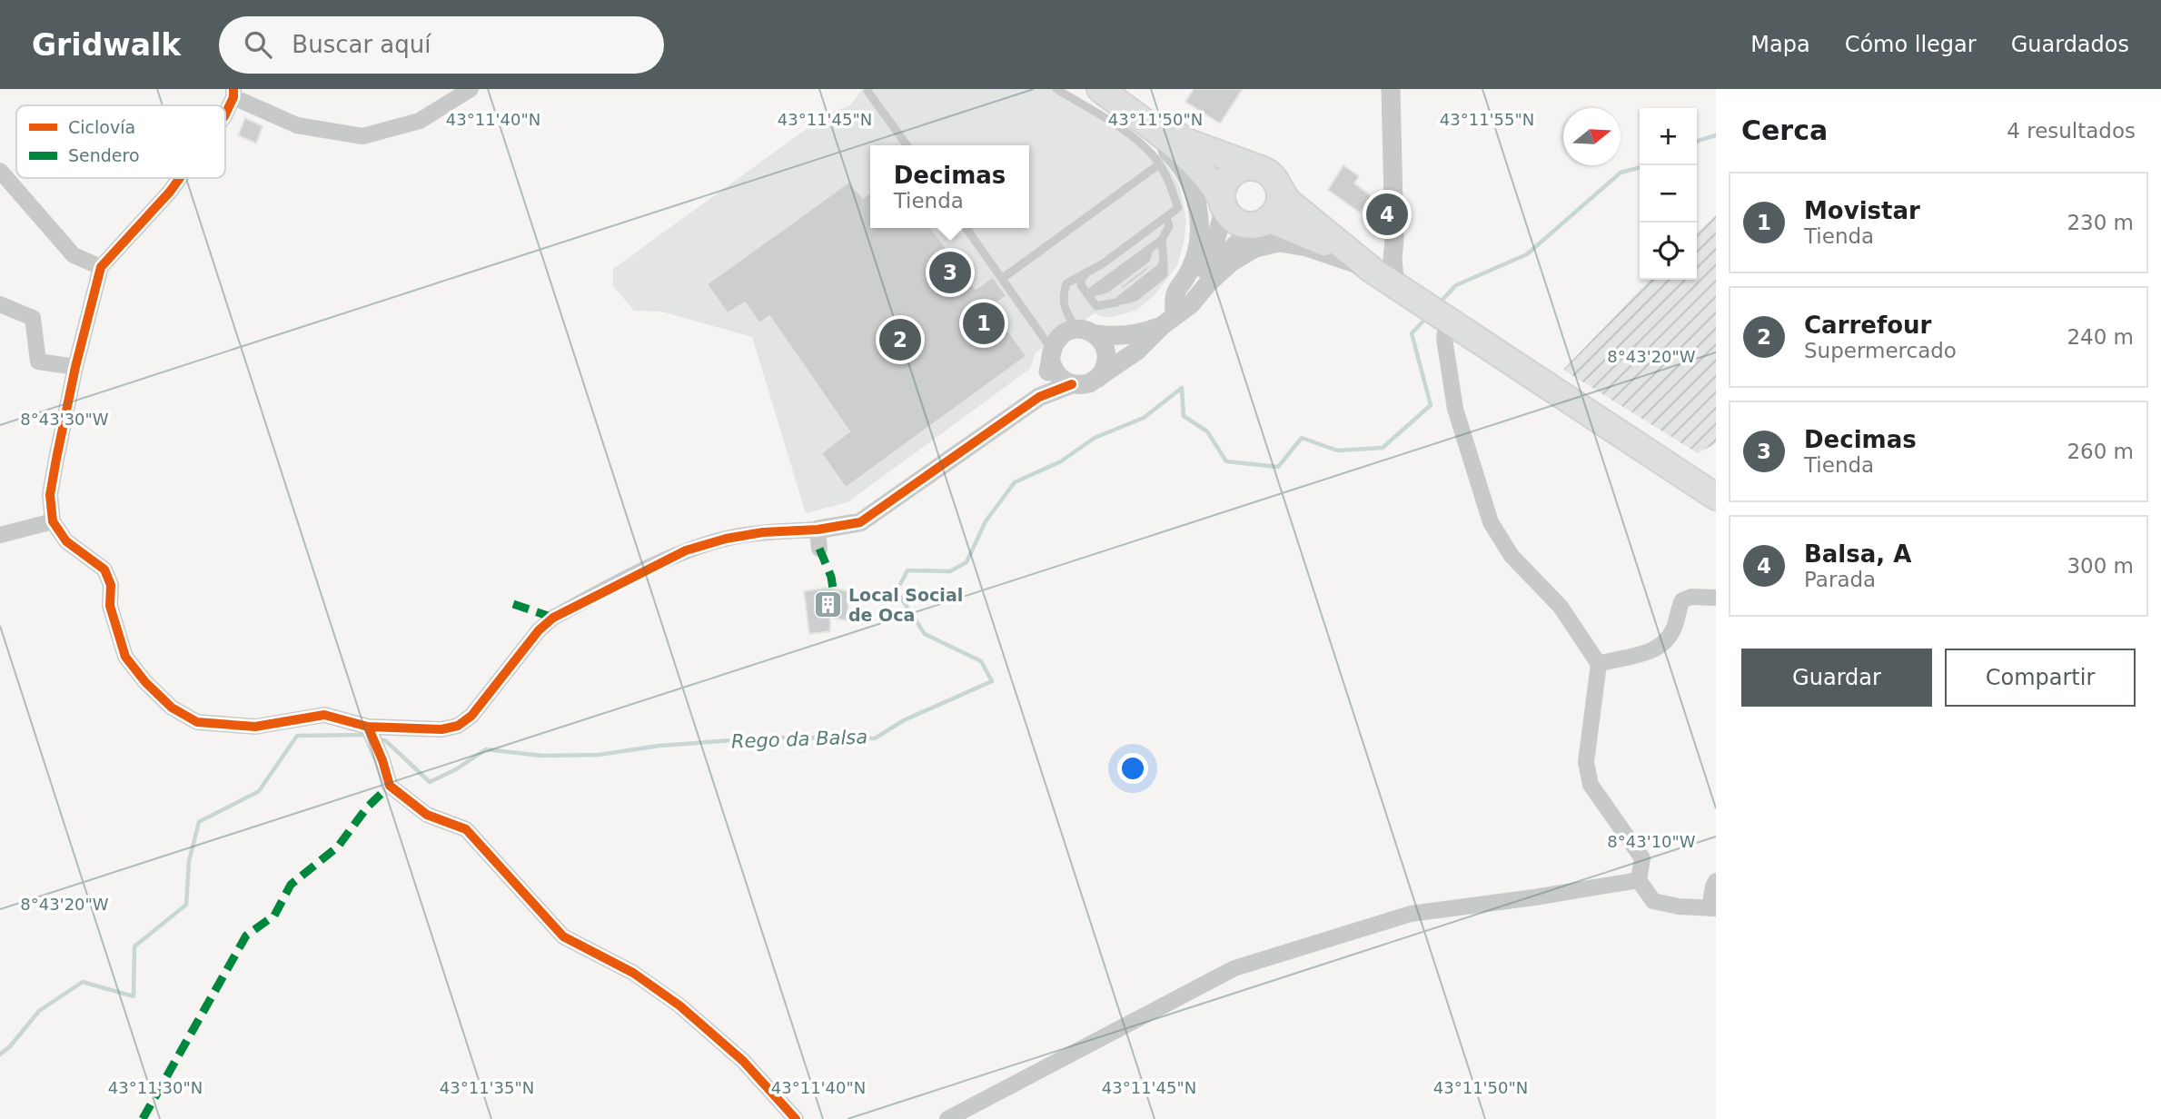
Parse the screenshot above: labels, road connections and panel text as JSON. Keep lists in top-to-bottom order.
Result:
{
  "water": ["Rego da Balsa"],
  "places": {
    "building": ["Local Social de Oca"]
  },
  "legend": ["Ciclovía", "Sendero"],
  "north": "right",
  "page": {
    "header": "Gridwalk",
    "search": "Buscar aquí",
    "nav": ["Mapa", "Cómo llegar", "Guardados"],
    "heading": ["Cerca", "4 resultados"],
    "map_buttons": ["+", "−"],
    "popup": ["Decimas", "Tienda"],
    "list": [
      {
        "mark": "1",
        "name": "Movistar",
        "note": "Tienda",
        "value": "230 m"
      },
      {
        "mark": "2",
        "name": "Carrefour",
        "note": "Supermercado",
        "value": "240 m"
      },
      {
        "mark": "3",
        "name": "Decimas",
        "note": "Tienda",
        "value": "260 m"
      },
      {
        "mark": "4",
        "name": "Balsa, A",
        "note": "Parada",
        "value": "300 m"
      }
    ],
    "pins": [
      "4",
      "3",
      "1",
      "2"
    ],
    "buttons": ["Guardar", "Compartir"]
  },
  "coordinates": [
    "43°11'40\"N",
    "43°11'45\"N",
    "43°11'50\"N",
    "43°11'55\"N",
    "8°43'20\"W",
    "8°43'30\"W",
    "8°43'10\"W",
    "43°11'30\"N",
    "43°11'35\"N"
  ]
}
